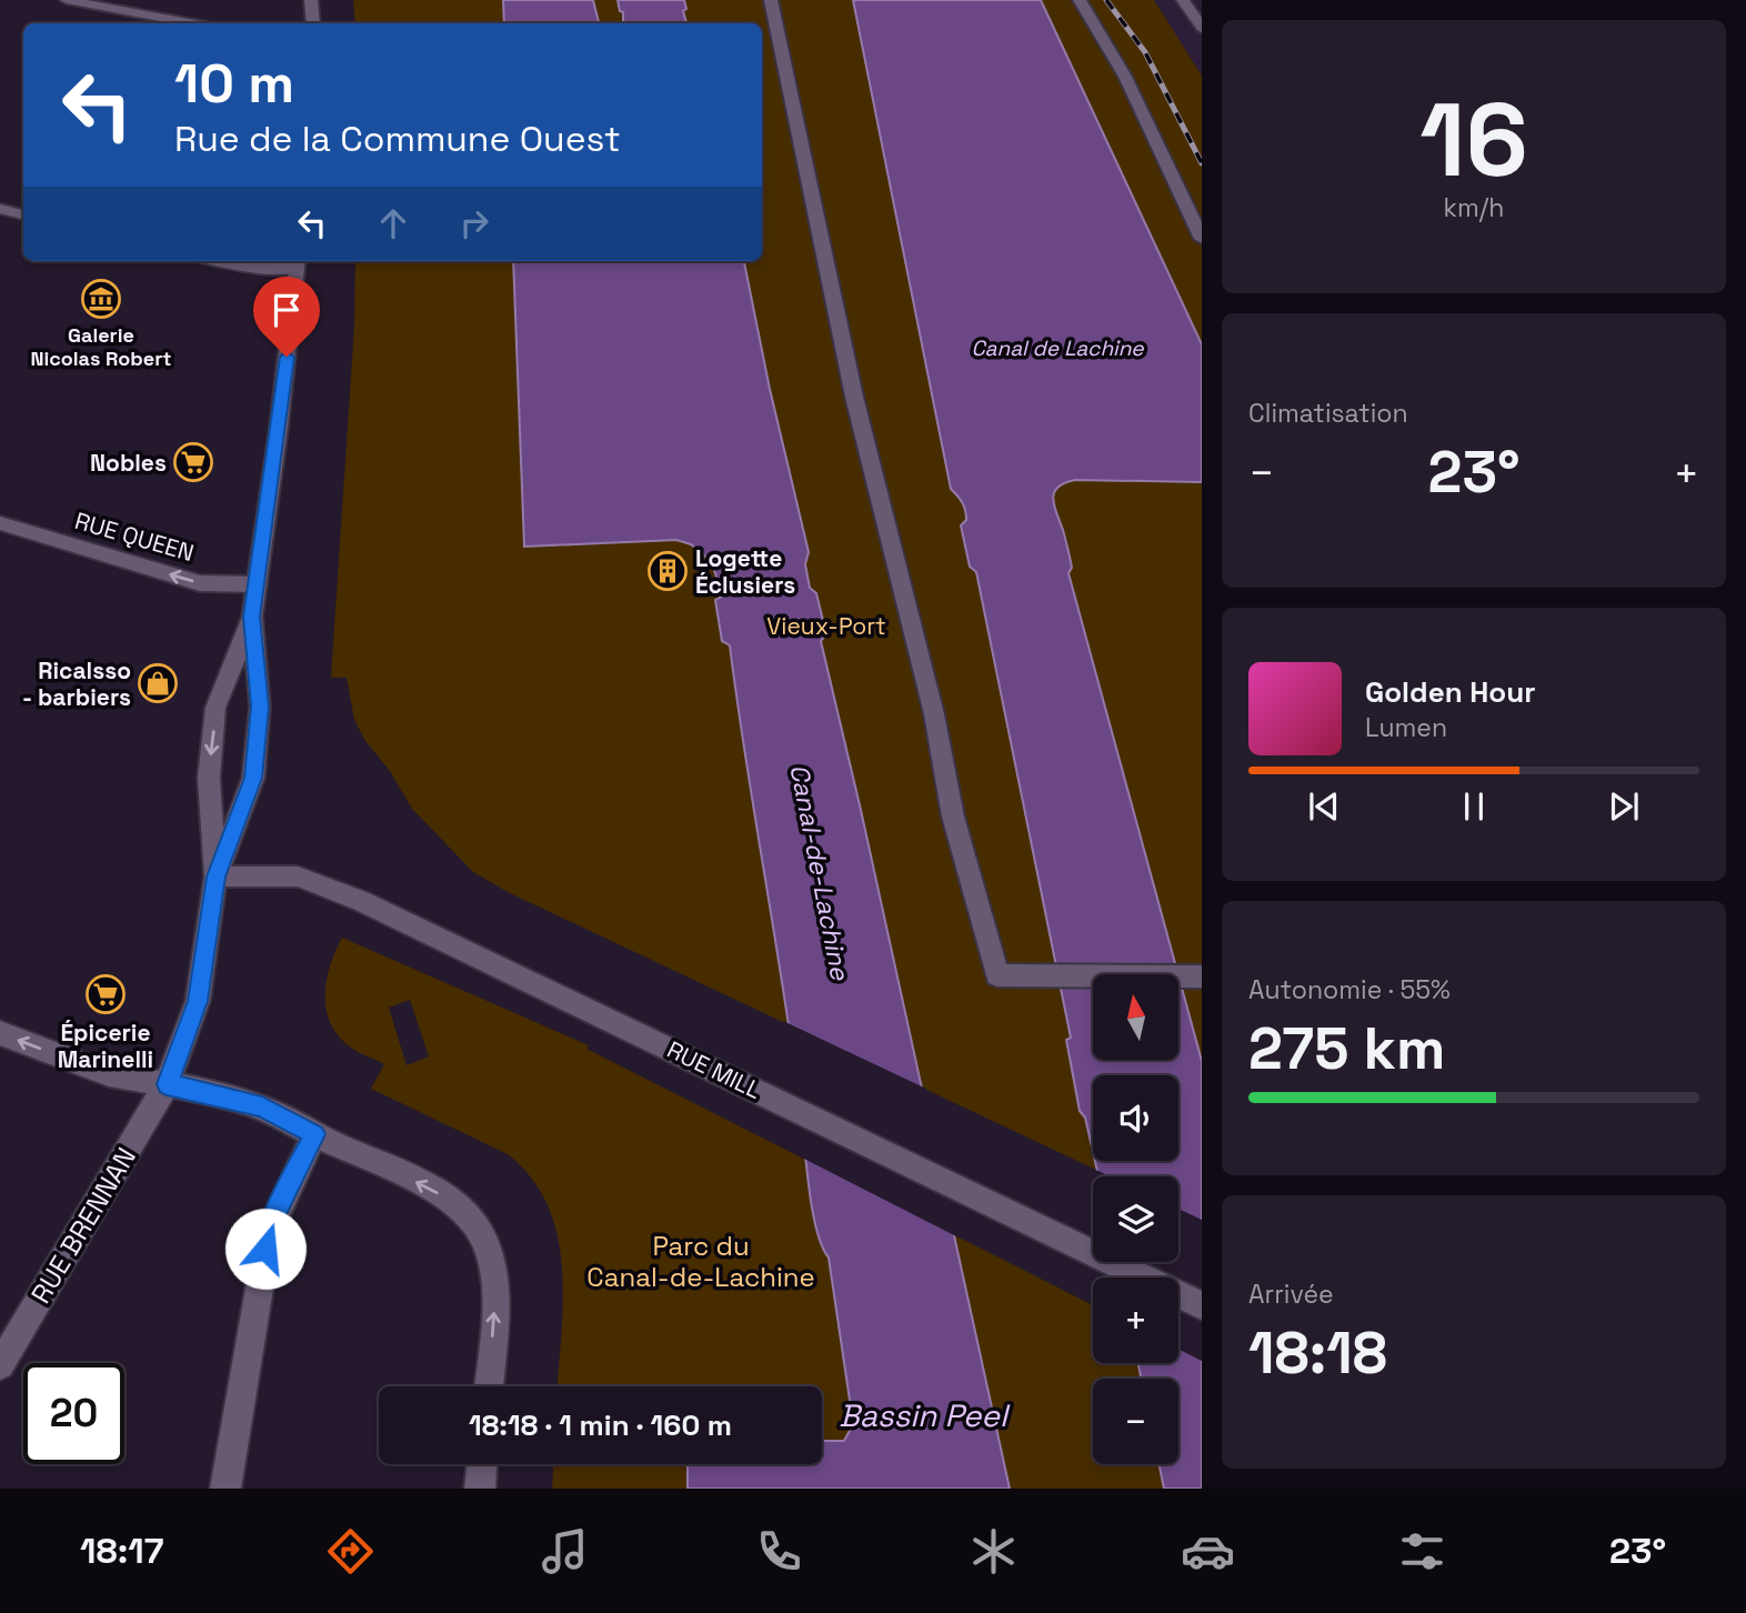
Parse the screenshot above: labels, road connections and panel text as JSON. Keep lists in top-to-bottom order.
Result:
{
  "streets": {
    "street": ["RUE QUEEN", "RUE MILL", "RUE BRENNAN"]
  },
  "crossings": [
    ["RUE MILL", "RUE BRENNAN"]
  ],
  "one_way": ["RUE QUEEN"],
  "water": ["Canal de Lachine", "Canal-de-Lachine", "Bassin Peel"],
  "parks": ["Vieux-Port", "Parc du Canal-de-Lachine"],
  "places": {
    "museum": ["Galerie Nicolas Robert"],
    "supermarket": ["Nobles", "Épicerie Marinelli"],
    "building": ["Logette Éclusiers"],
    "shop": ["Ricalsso - barbiers"]
  },
  "north": "top",
  "page": {
    "tile": [
      ["16", "km/h"],
      "Climatisation",
      ["Autonomie · 55%", "275 km"],
      ["Arrivée", "18:18"]
    ],
    "turn": ["10 m", "Rue de la Commune Ouest"],
    "heat": ["−", "23°", "+"],
    "song": ["Golden Hour", "Lumen"],
    "map_buttons": ["+", "−"],
    "limit": "20",
    "trip": "18:18 · 1 min · 160 m",
    "tabs": ["18:17", "23°"]
  }
}
